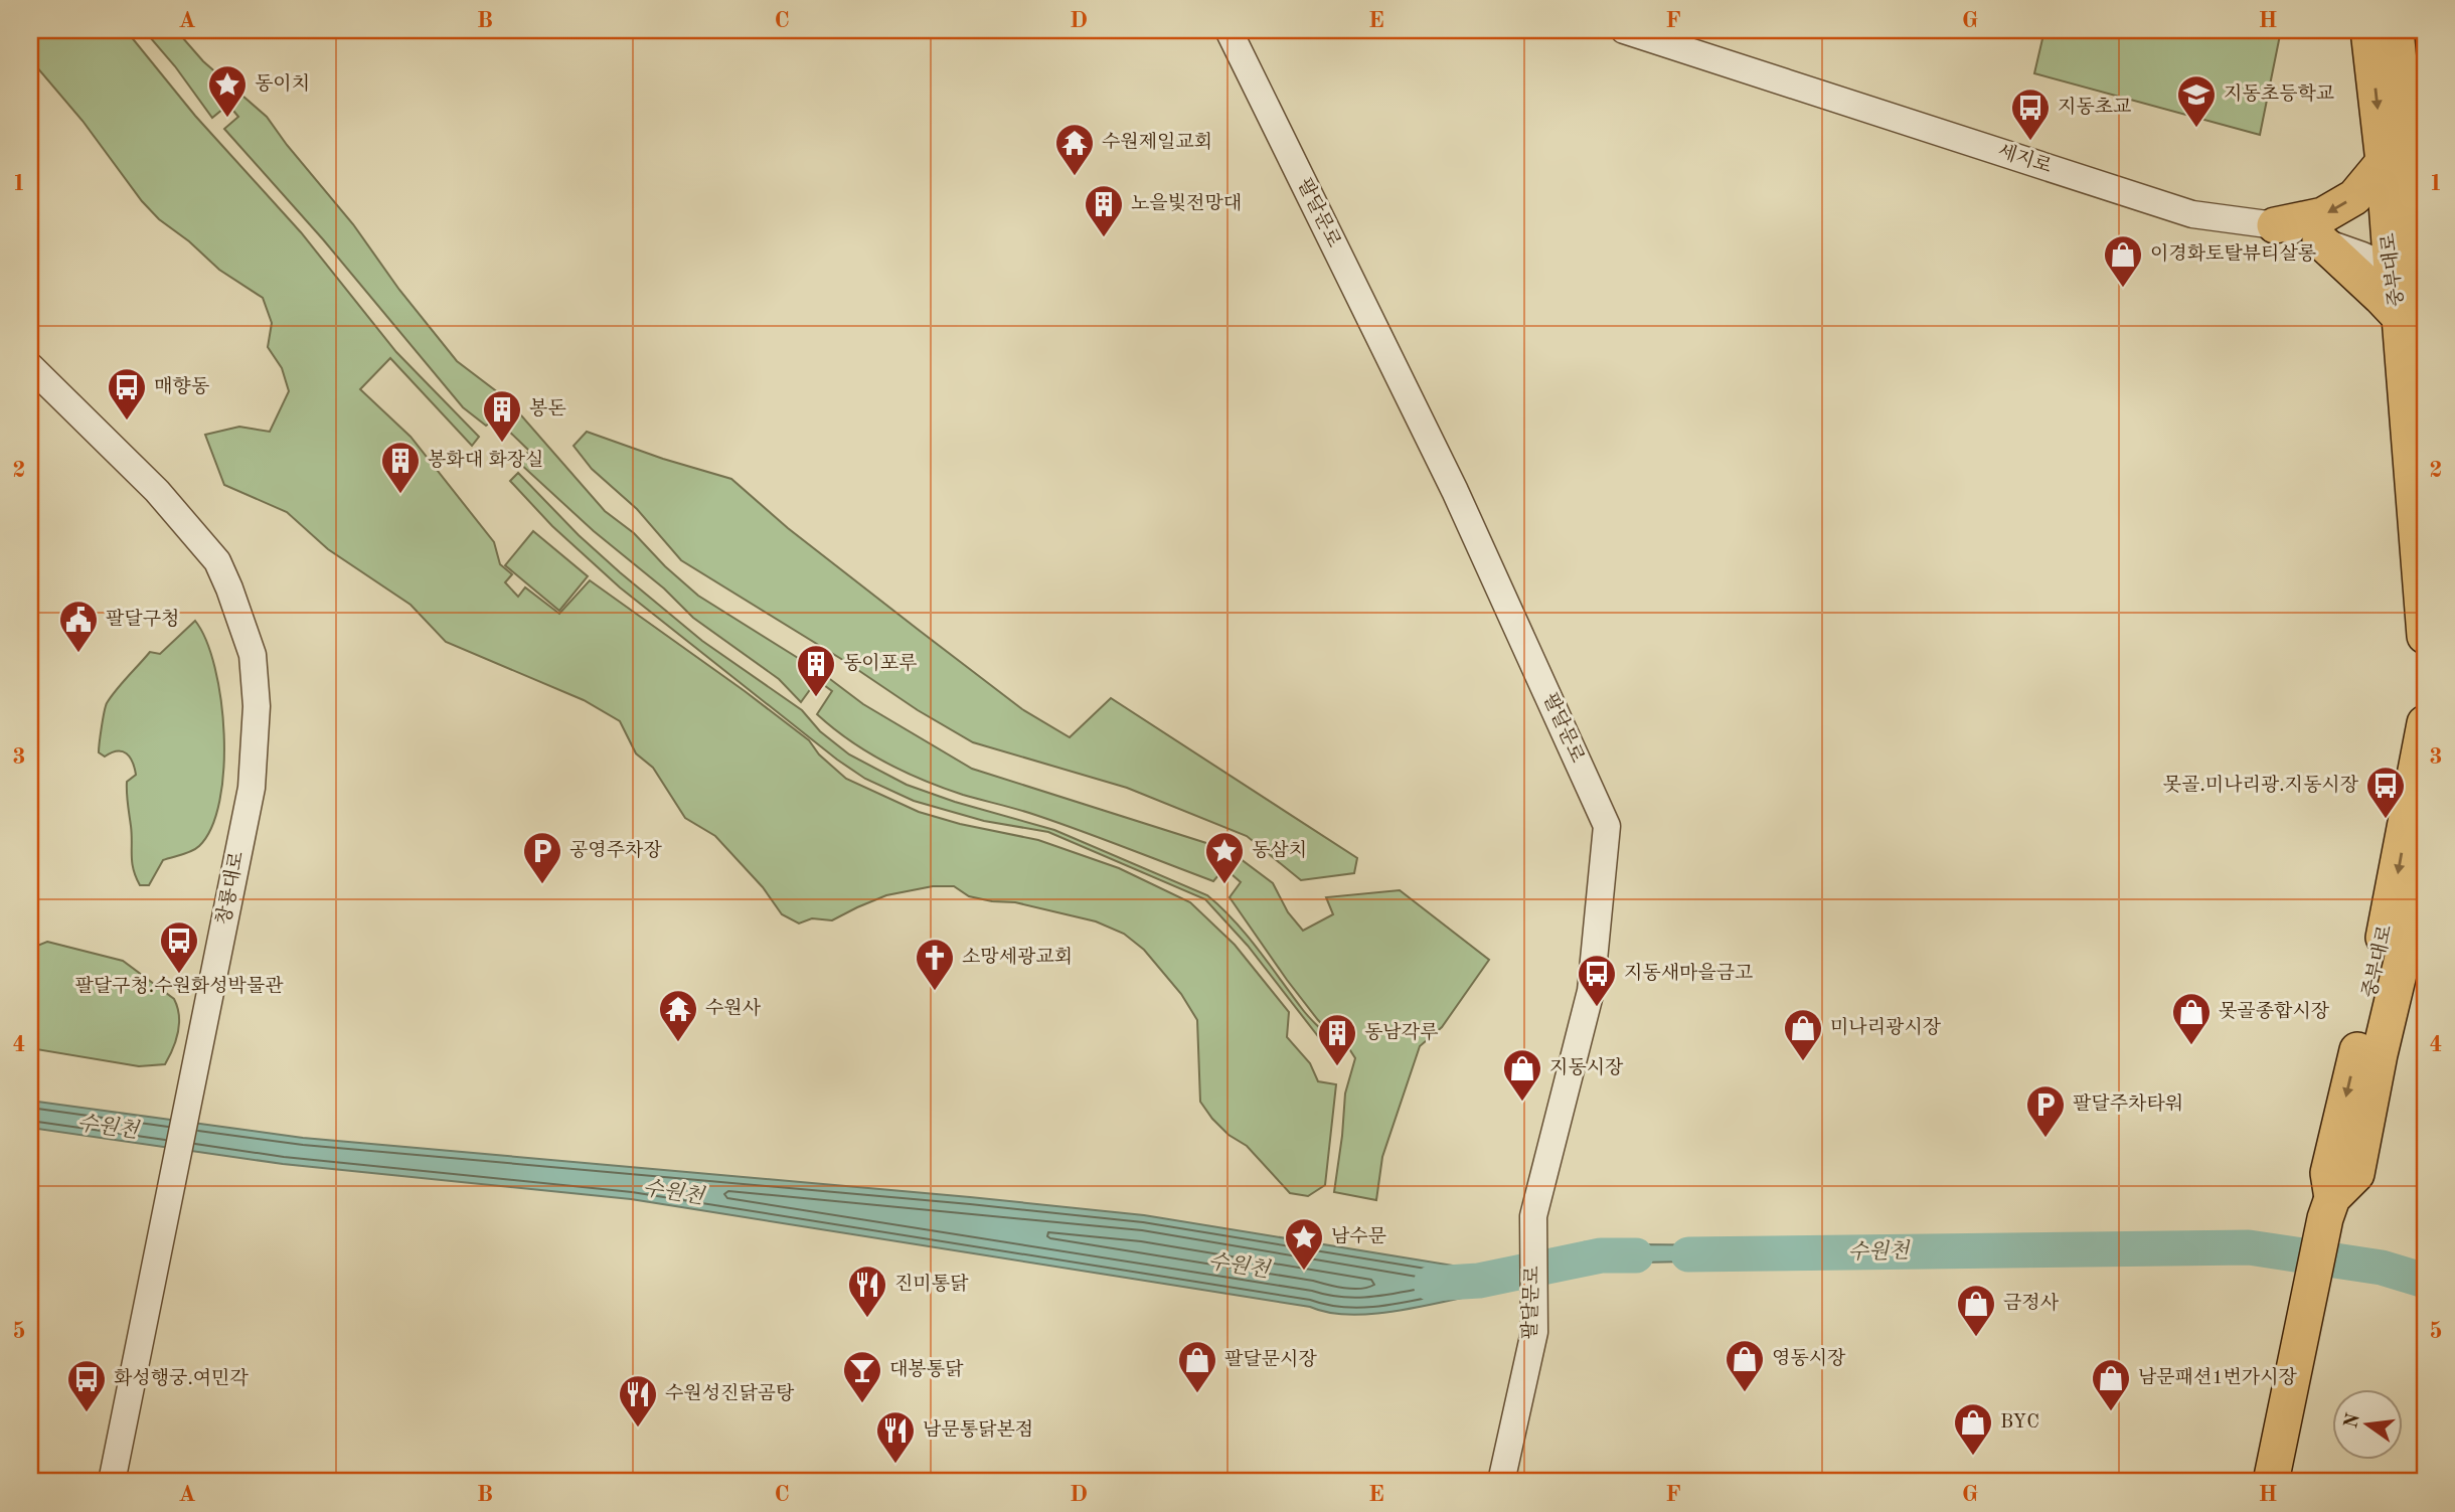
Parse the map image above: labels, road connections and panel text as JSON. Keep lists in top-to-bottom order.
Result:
{
  "streets": {
    "main road": ["중부대로"],
    "street": ["세지로", "팔달문로", "창룡대로"]
  },
  "crossings": [
    ["세지로", "중부대로"]
  ],
  "water": ["수원천"],
  "places": {
    "place": ["동이치", "동삼치", "남수문"],
    "school or university": ["지동초등학교"],
    "bus stop": [
      "지동초교",
      "매향동",
      "못골.미나리광.지동시장",
      "팔달구청.수원화성박물관",
      "지동새마을금고",
      "화성행궁.여민각"
    ],
    "temple": ["수원제일교회", "수원사"],
    "building": [
      "노을빛전망대",
      "봉돈",
      "봉화대 화장실",
      "동이포루",
      "동남각루"
    ],
    "shop": [
      "이경화토탈뷰티살롱",
      "못골종합시장",
      "미나리광시장",
      "지동시장",
      "금정사",
      "영동시장",
      "팔달문시장",
      "남문패션1번가시장",
      "BYC"
    ],
    "public building": ["팔달구청"],
    "parking": ["공영주차장", "팔달주차타워"],
    "church": ["소망세광교회"],
    "restaurant": ["진미통닭", "수원성진닭곰탕", "남문통닭본점"],
    "bar": ["대봉통닭"]
  },
  "north": "left",
  "grid": {
    "columns": [
      "A",
      "B",
      "C",
      "D",
      "E",
      "F",
      "G",
      "H"
    ],
    "rows": [
      "1",
      "2",
      "3",
      "4",
      "5"
    ]
  }
}
